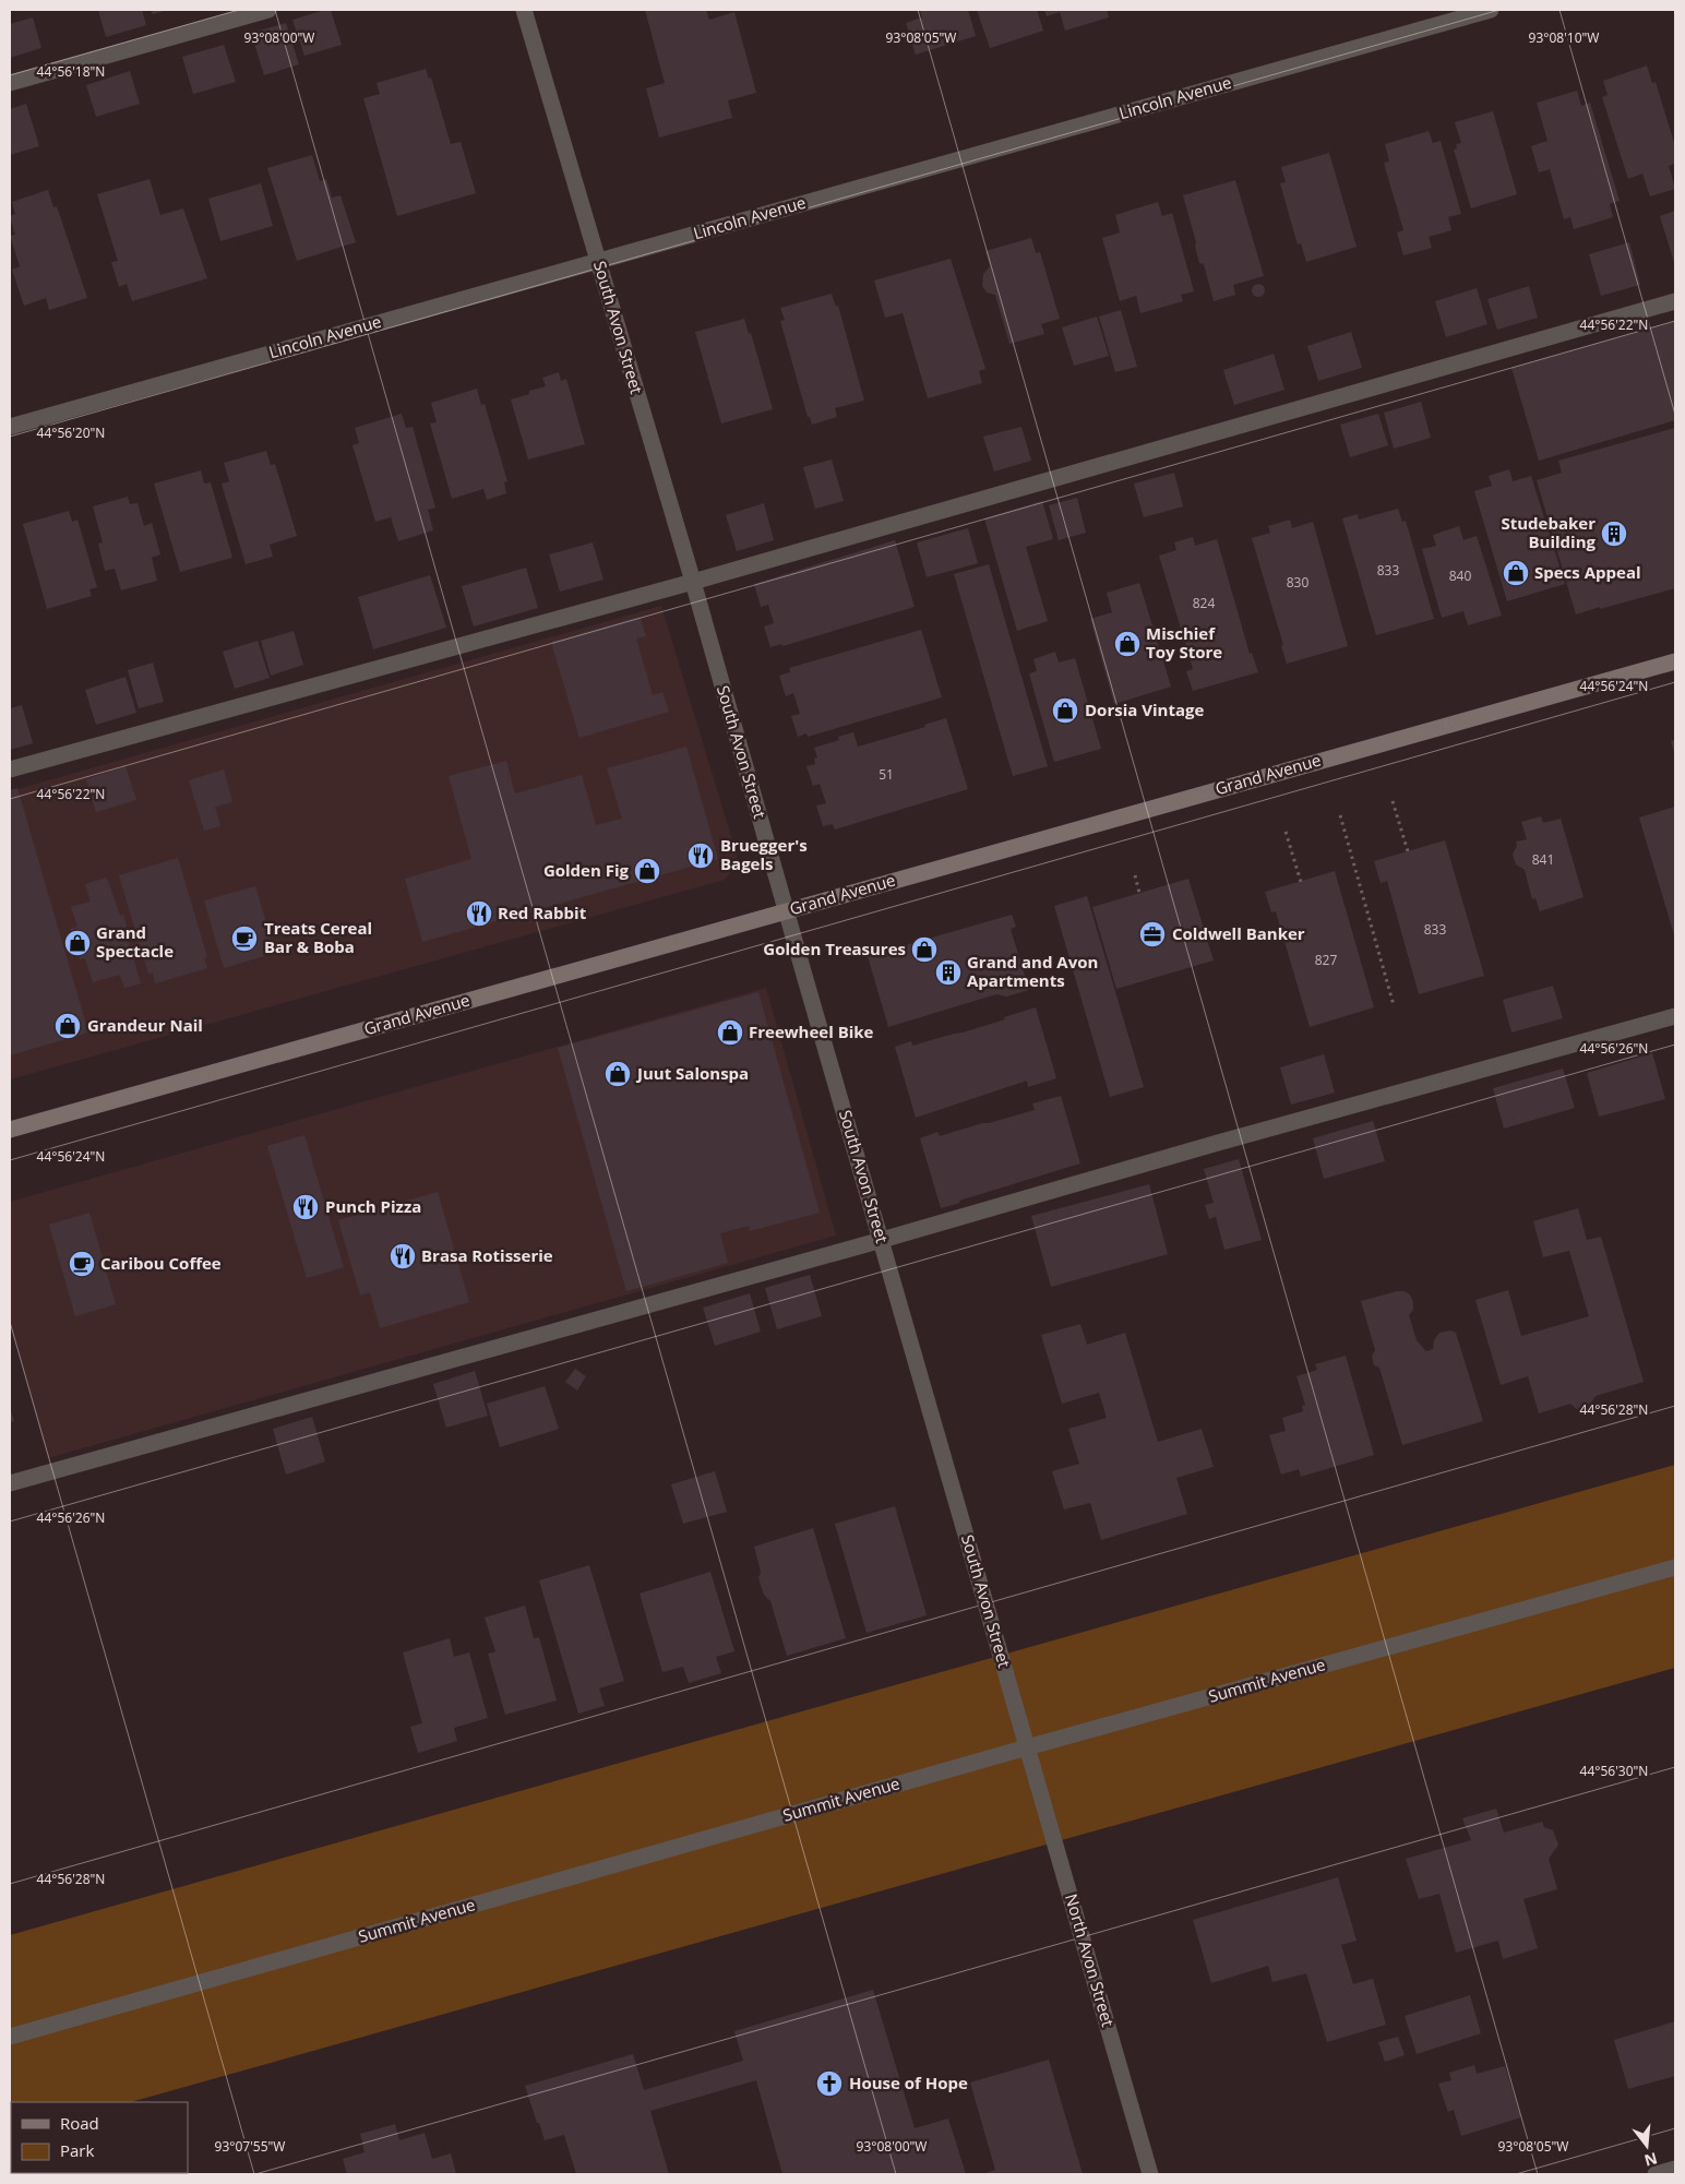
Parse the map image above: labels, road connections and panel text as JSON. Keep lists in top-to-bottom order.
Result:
{
  "streets": {
    "main road": ["Grand Avenue"],
    "street": [
      "Lincoln Avenue",
      "South Avon Street",
      "Summit Avenue",
      "North Avon Street"
    ]
  },
  "crossings": [
    ["Lincoln Avenue", "South Avon Street"],
    ["South Avon Street", "Grand Avenue"],
    ["South Avon Street", "Summit Avenue"],
    ["South Avon Street", "North Avon Street"],
    ["Summit Avenue", "North Avon Street"]
  ],
  "places": {
    "building": ["Studebaker Building", "Grand and Avon Apartments"],
    "shop": [
      "Specs Appeal",
      "Mischief Toy Store",
      "Dorsia Vintage",
      "Golden Fig",
      "Grand Spectacle",
      "Golden Treasures",
      "Grandeur Nail",
      "Freewheel Bike",
      "Juut Salonspa"
    ],
    "restaurant": [
      "Bruegger's Bagels",
      "Red Rabbit",
      "Punch Pizza",
      "Brasa Rotisserie"
    ],
    "office": ["Coldwell Banker"],
    "cafe": ["Treats Cereal Bar & Boba", "Caribou Coffee"],
    "church": ["House of Hope"]
  },
  "house_numbers": [
    "833",
    "840",
    "830",
    "824",
    "51",
    "841",
    "833",
    "827"
  ],
  "legend": ["Road", "Park"],
  "north": "bottom",
  "coordinates": [
    "93°08'00\"W",
    "93°08'05\"W",
    "93°08'10\"W",
    "44°56'18\"N",
    "44°56'22\"N",
    "44°56'20\"N",
    "44°56'24\"N",
    "44°56'26\"N",
    "44°56'28\"N",
    "44°56'30\"N",
    "93°07'55\"W"
  ]
}
